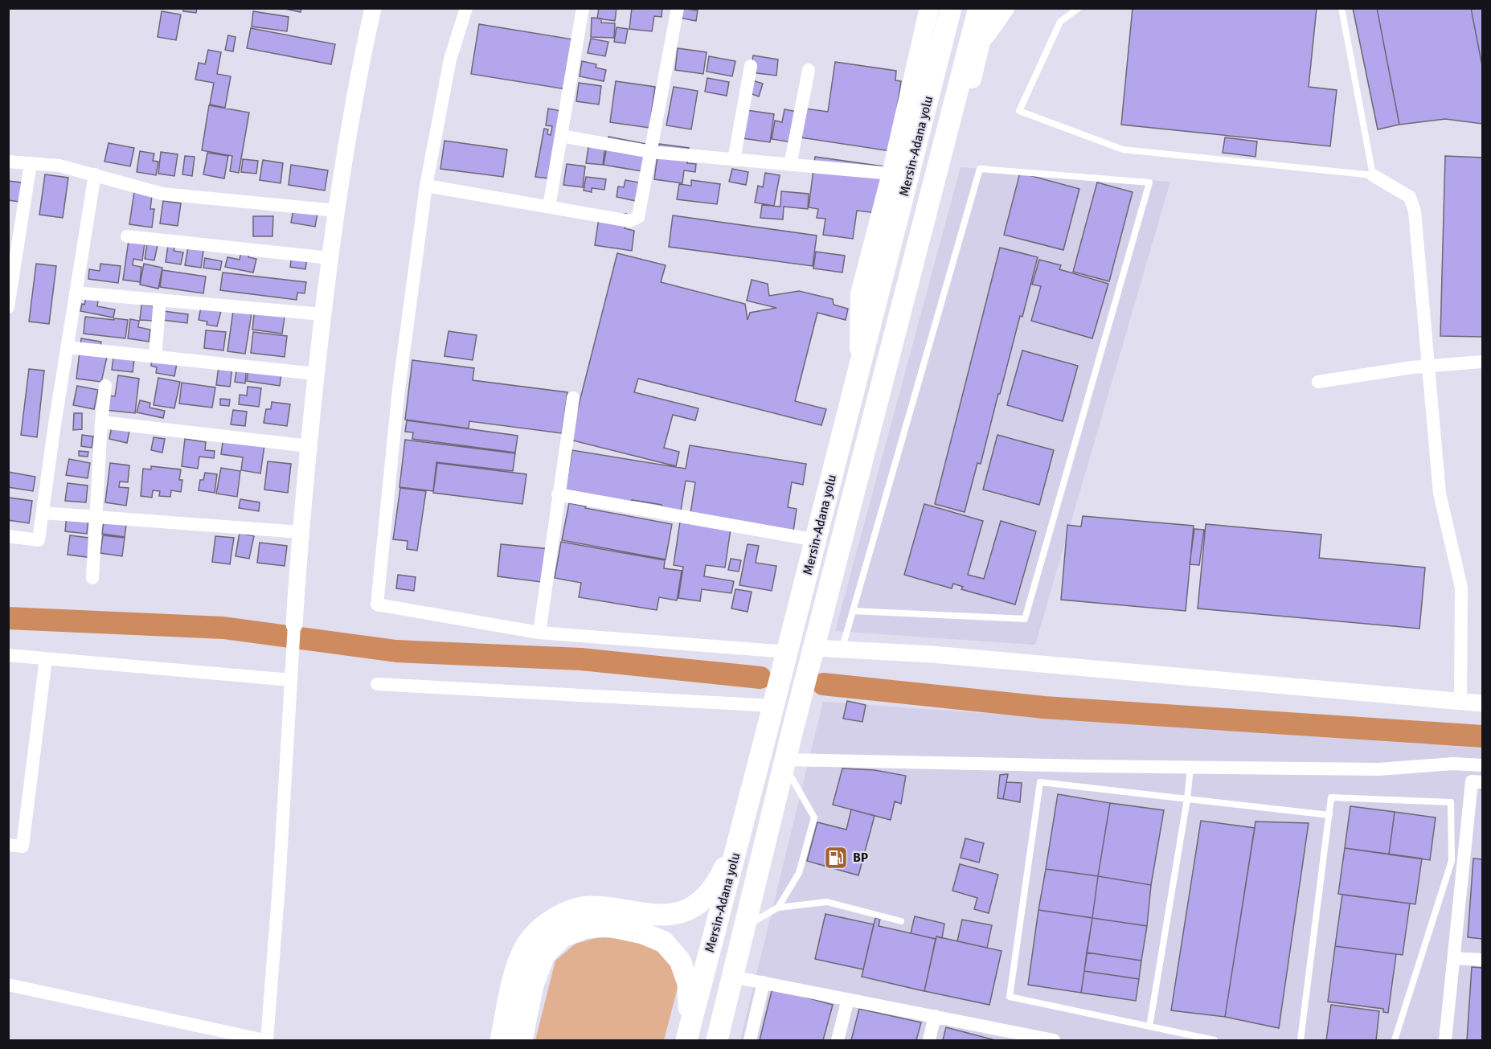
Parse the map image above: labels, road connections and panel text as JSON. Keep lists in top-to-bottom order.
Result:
{
  "streets": {
    "highway": ["Mersin-Adana yolu"]
  },
  "places": {
    "fuel station": ["BP"]
  }
}
